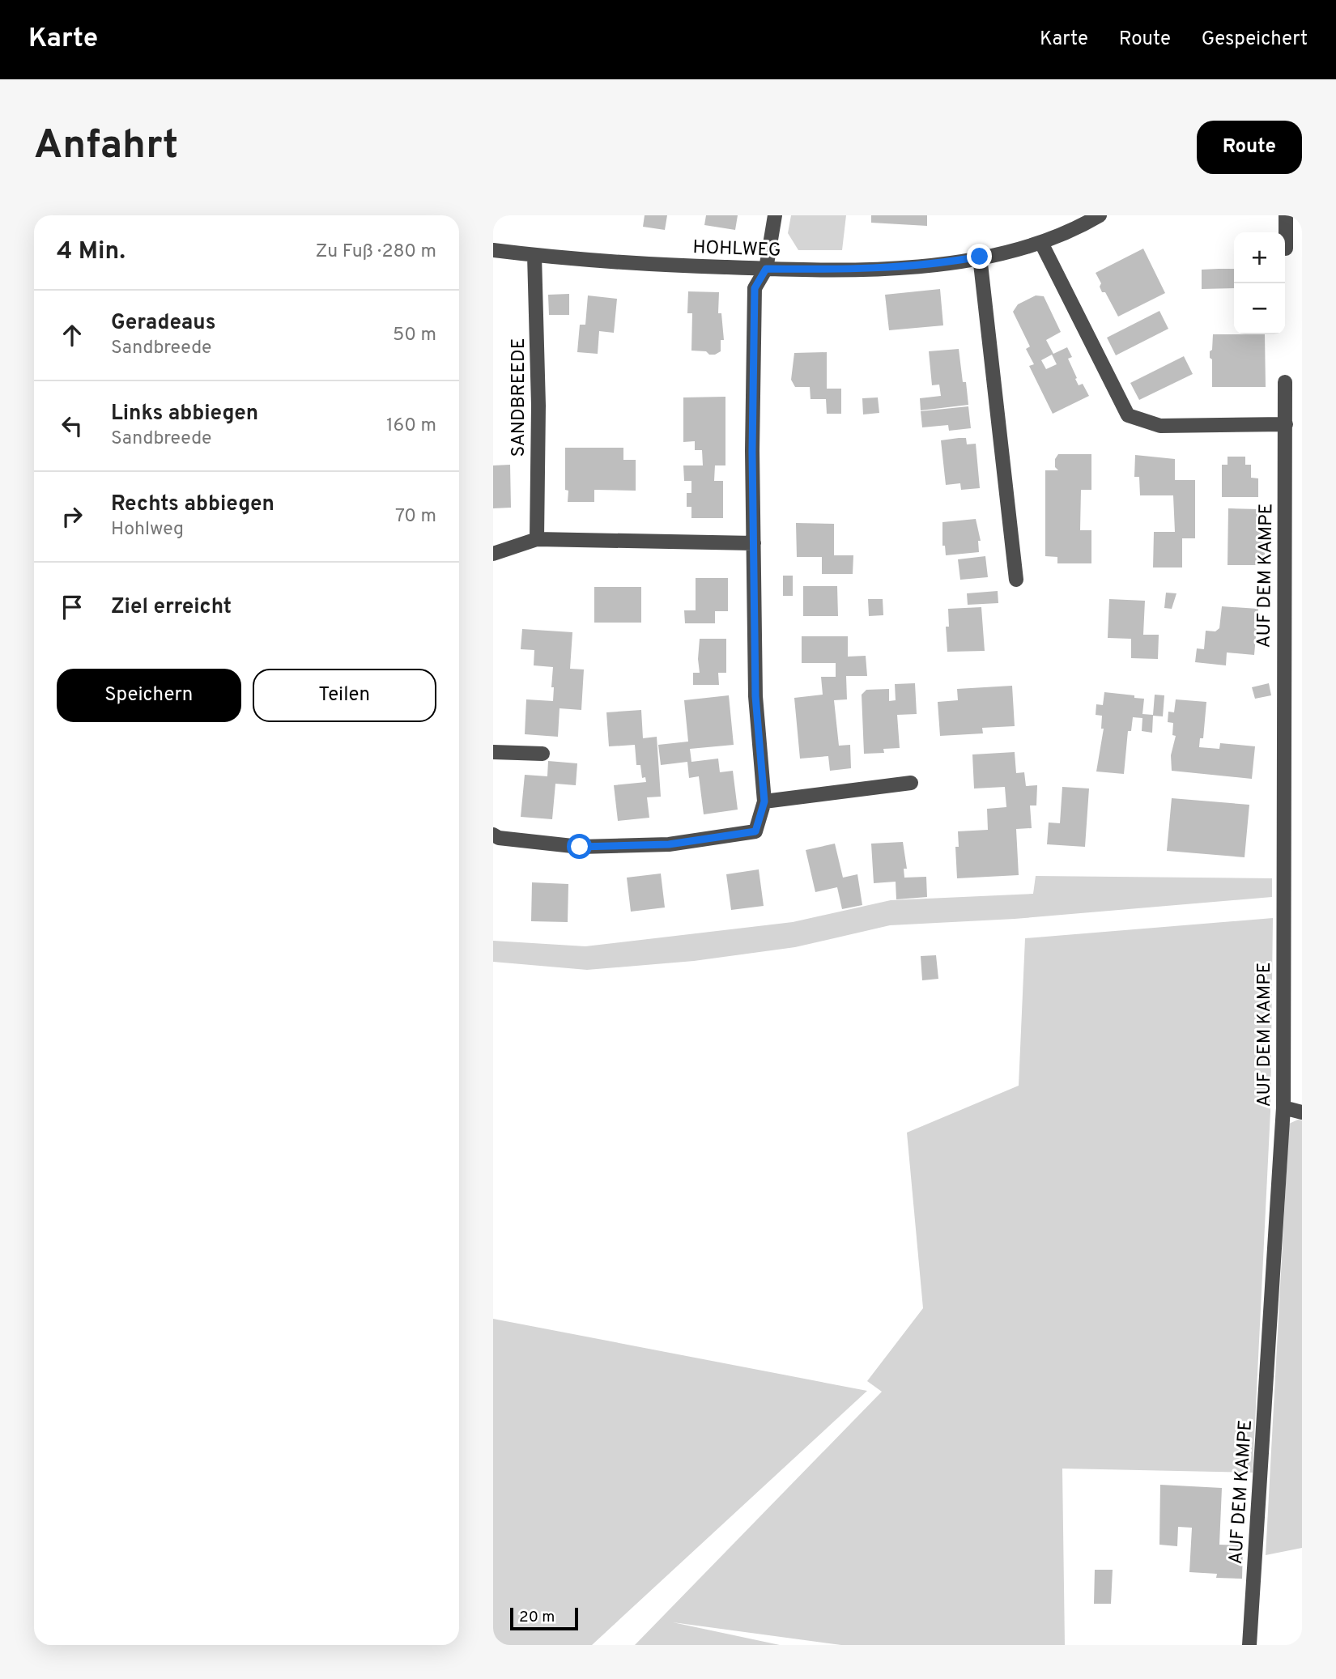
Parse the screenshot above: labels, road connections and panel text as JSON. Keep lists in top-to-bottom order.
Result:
{
  "streets": {
    "street": ["HOHLWEG", "SANDBREEDE", "AUF DEM KAMPE"]
  },
  "crossings": [
    ["HOHLWEG", "SANDBREEDE"]
  ],
  "scale_bar": "20 m",
  "page": {
    "header": "Karte",
    "nav": ["Karte", "Route", "Gespeichert"],
    "buttons": [
      "Route",
      ["Speichern", "Teilen"]
    ],
    "title": "Anfahrt",
    "heading": ["4 Min.", "Zu Fuß · 280 m"],
    "map_buttons": ["+", "−"],
    "list": [
      ["Geradeaus", "Sandbreede", "50 m"],
      ["Links abbiegen", "Sandbreede", "160 m"],
      ["Rechts abbiegen", "Hohlweg", "70 m"],
      "Ziel erreicht"
    ],
    "scale": "20 m"
  }
}
